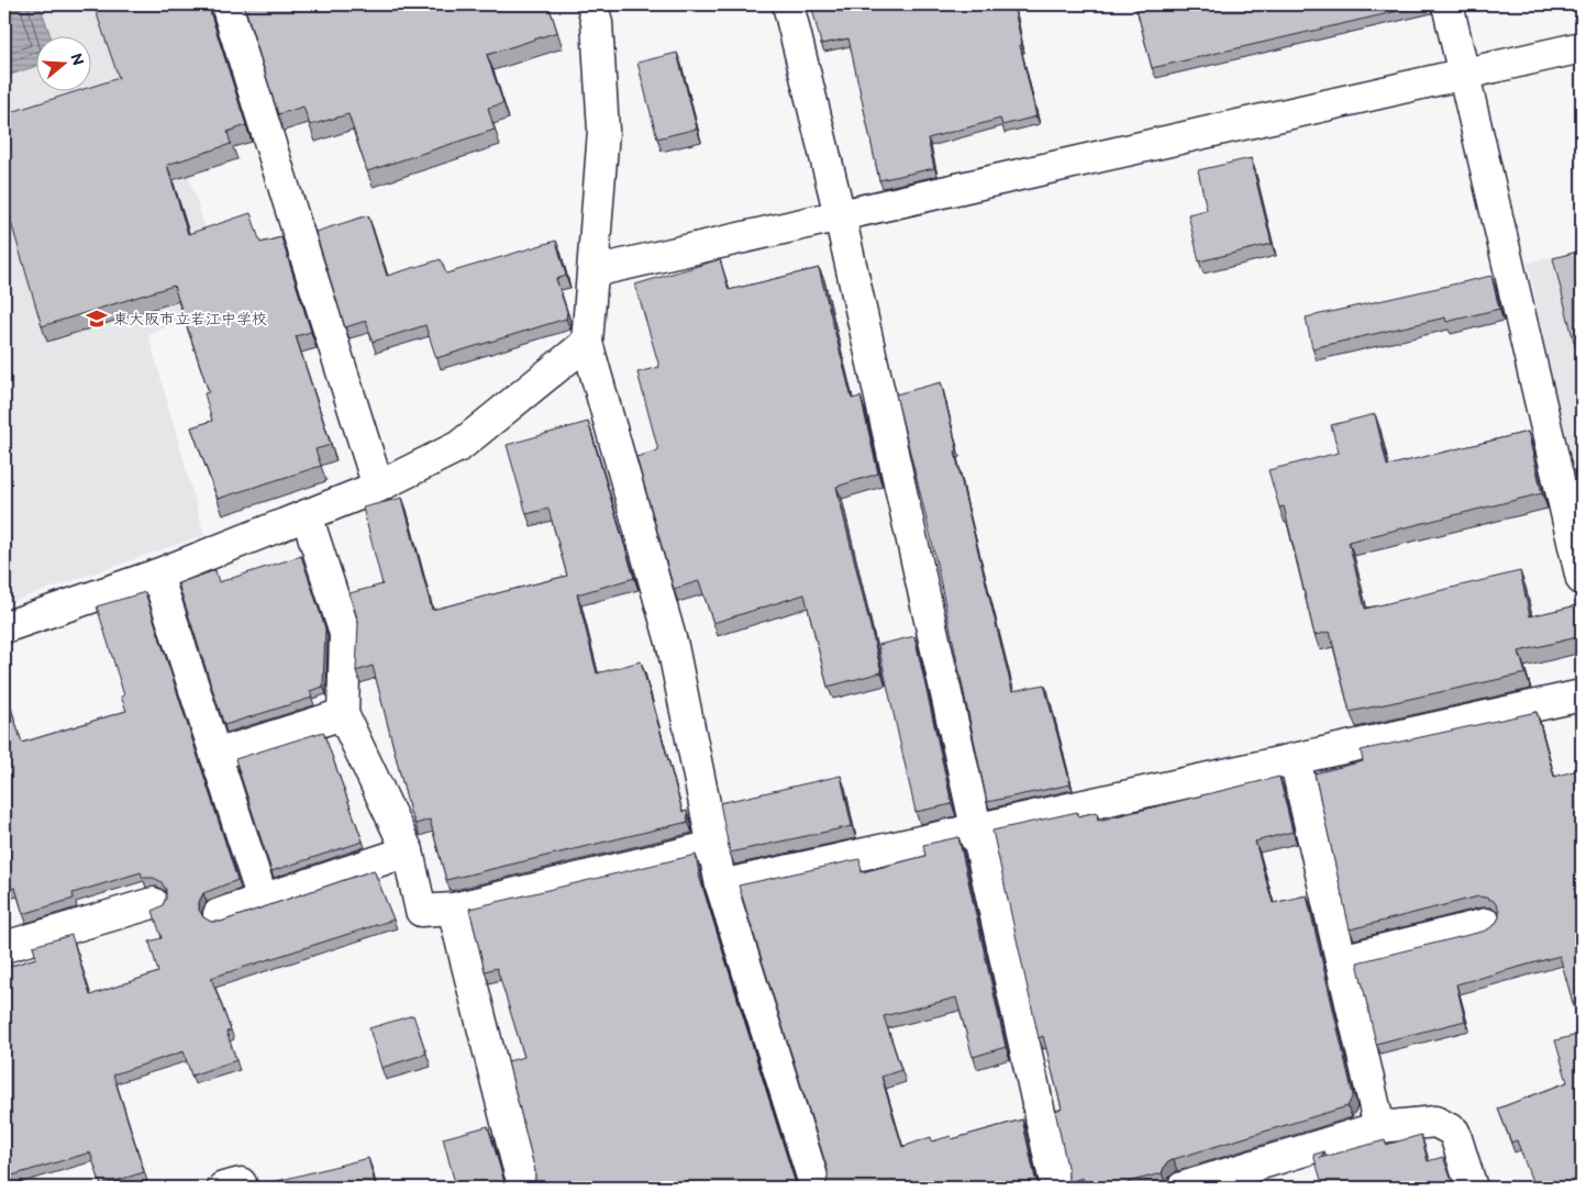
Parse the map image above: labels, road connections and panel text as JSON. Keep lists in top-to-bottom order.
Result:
{
  "places": {
    "school or university": ["東大阪市立若江中学校"]
  },
  "north": "right"
}
